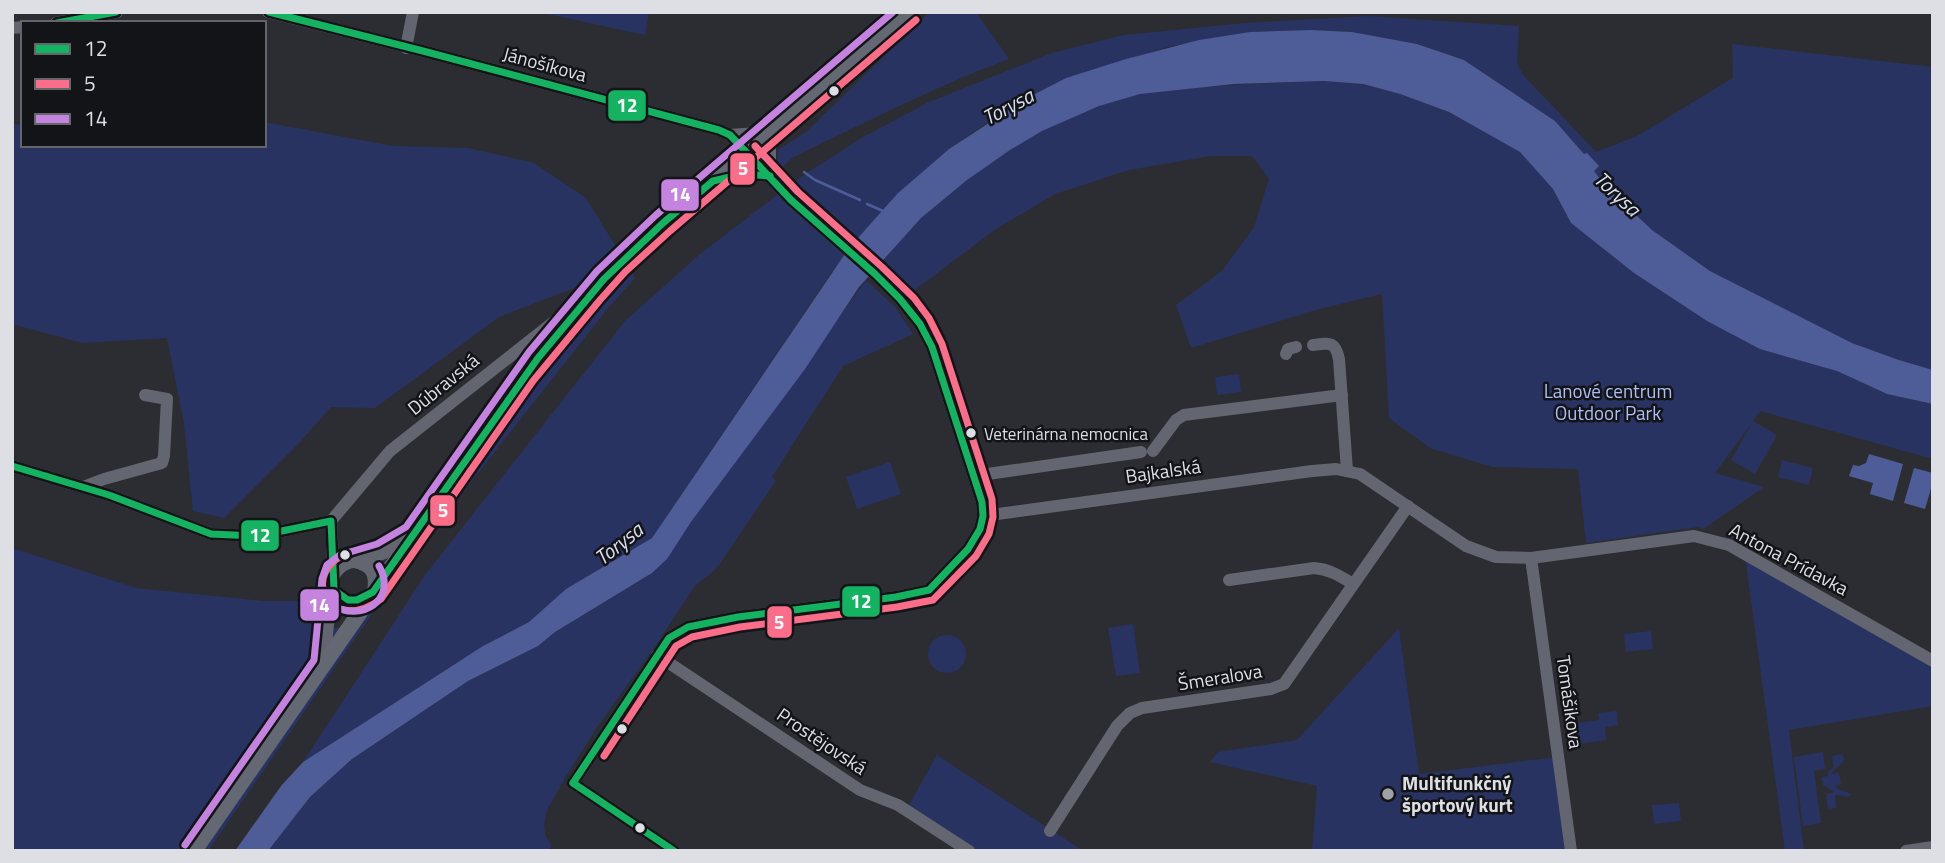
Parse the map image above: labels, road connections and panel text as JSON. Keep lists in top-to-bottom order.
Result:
{
  "streets": {
    "street": [
      "Jánošíkova",
      "Dúbravská",
      "Bajkalská",
      "Antona Prídavka",
      "Šmeralova",
      "Tomášikova",
      "Prostějovská"
    ]
  },
  "crossings": [
    ["Bajkalská", "Antona Prídavka"],
    ["Bajkalská", "Šmeralova"],
    ["Bajkalská", "Tomášikova"],
    ["Antona Prídavka", "Tomášikova"]
  ],
  "water": ["Torysa"],
  "parks": ["Lanové centrum Outdoor Park"],
  "places": ["Veterinárna nemocnica", "Multifunkčný športový kurt"],
  "lines": ["transit line 12", "transit line 14", "transit line 5"],
  "legend": ["12", "5", "14"]
}
